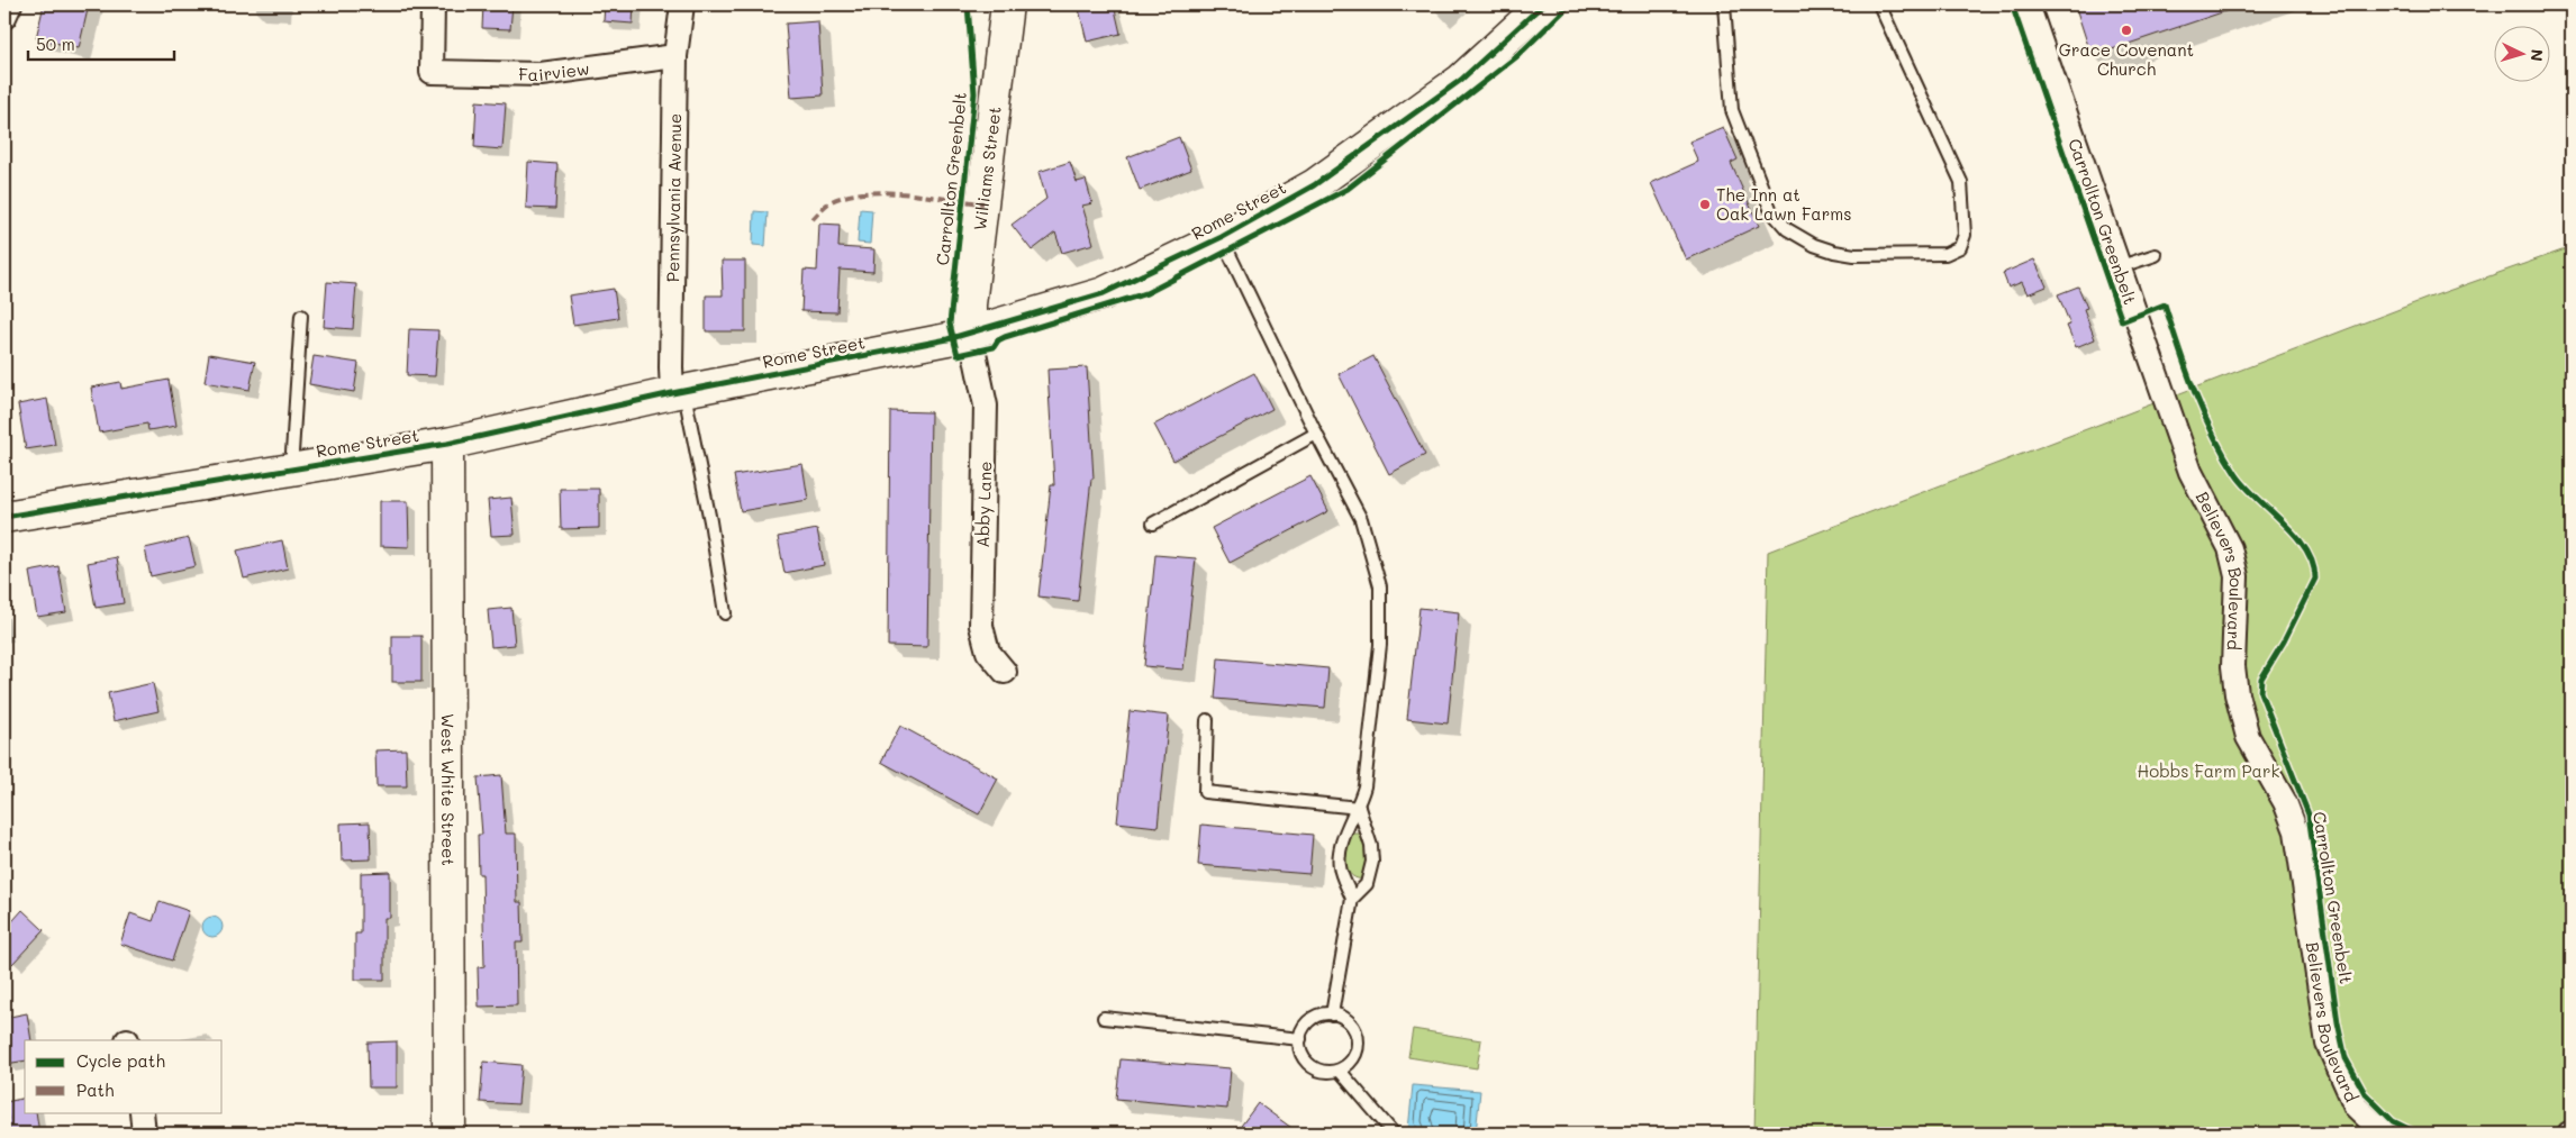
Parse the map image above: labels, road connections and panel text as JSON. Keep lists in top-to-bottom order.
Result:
{
  "streets": {
    "street": [
      "Fairview",
      "Williams Street",
      "Pennsylvania Avenue",
      "Rome Street",
      "Abby Lane",
      "Believers Boulevard",
      "West White Street"
    ],
    "cycle path": ["Carrollton Greenbelt"]
  },
  "crossings": [
    ["Fairview", "Pennsylvania Avenue"],
    ["Williams Street", "Rome Street"],
    ["Williams Street", "Abby Lane"],
    ["Pennsylvania Avenue", "Rome Street"],
    ["Rome Street", "Abby Lane"],
    ["Rome Street", "West White Street"]
  ],
  "parks": ["Hobbs Farm Park"],
  "places": ["Grace Covenant Church", "The Inn at Oak Lawn Farms"],
  "legend": ["Cycle path", "Path"],
  "scale_bar": "50 m",
  "north": "right"
}
